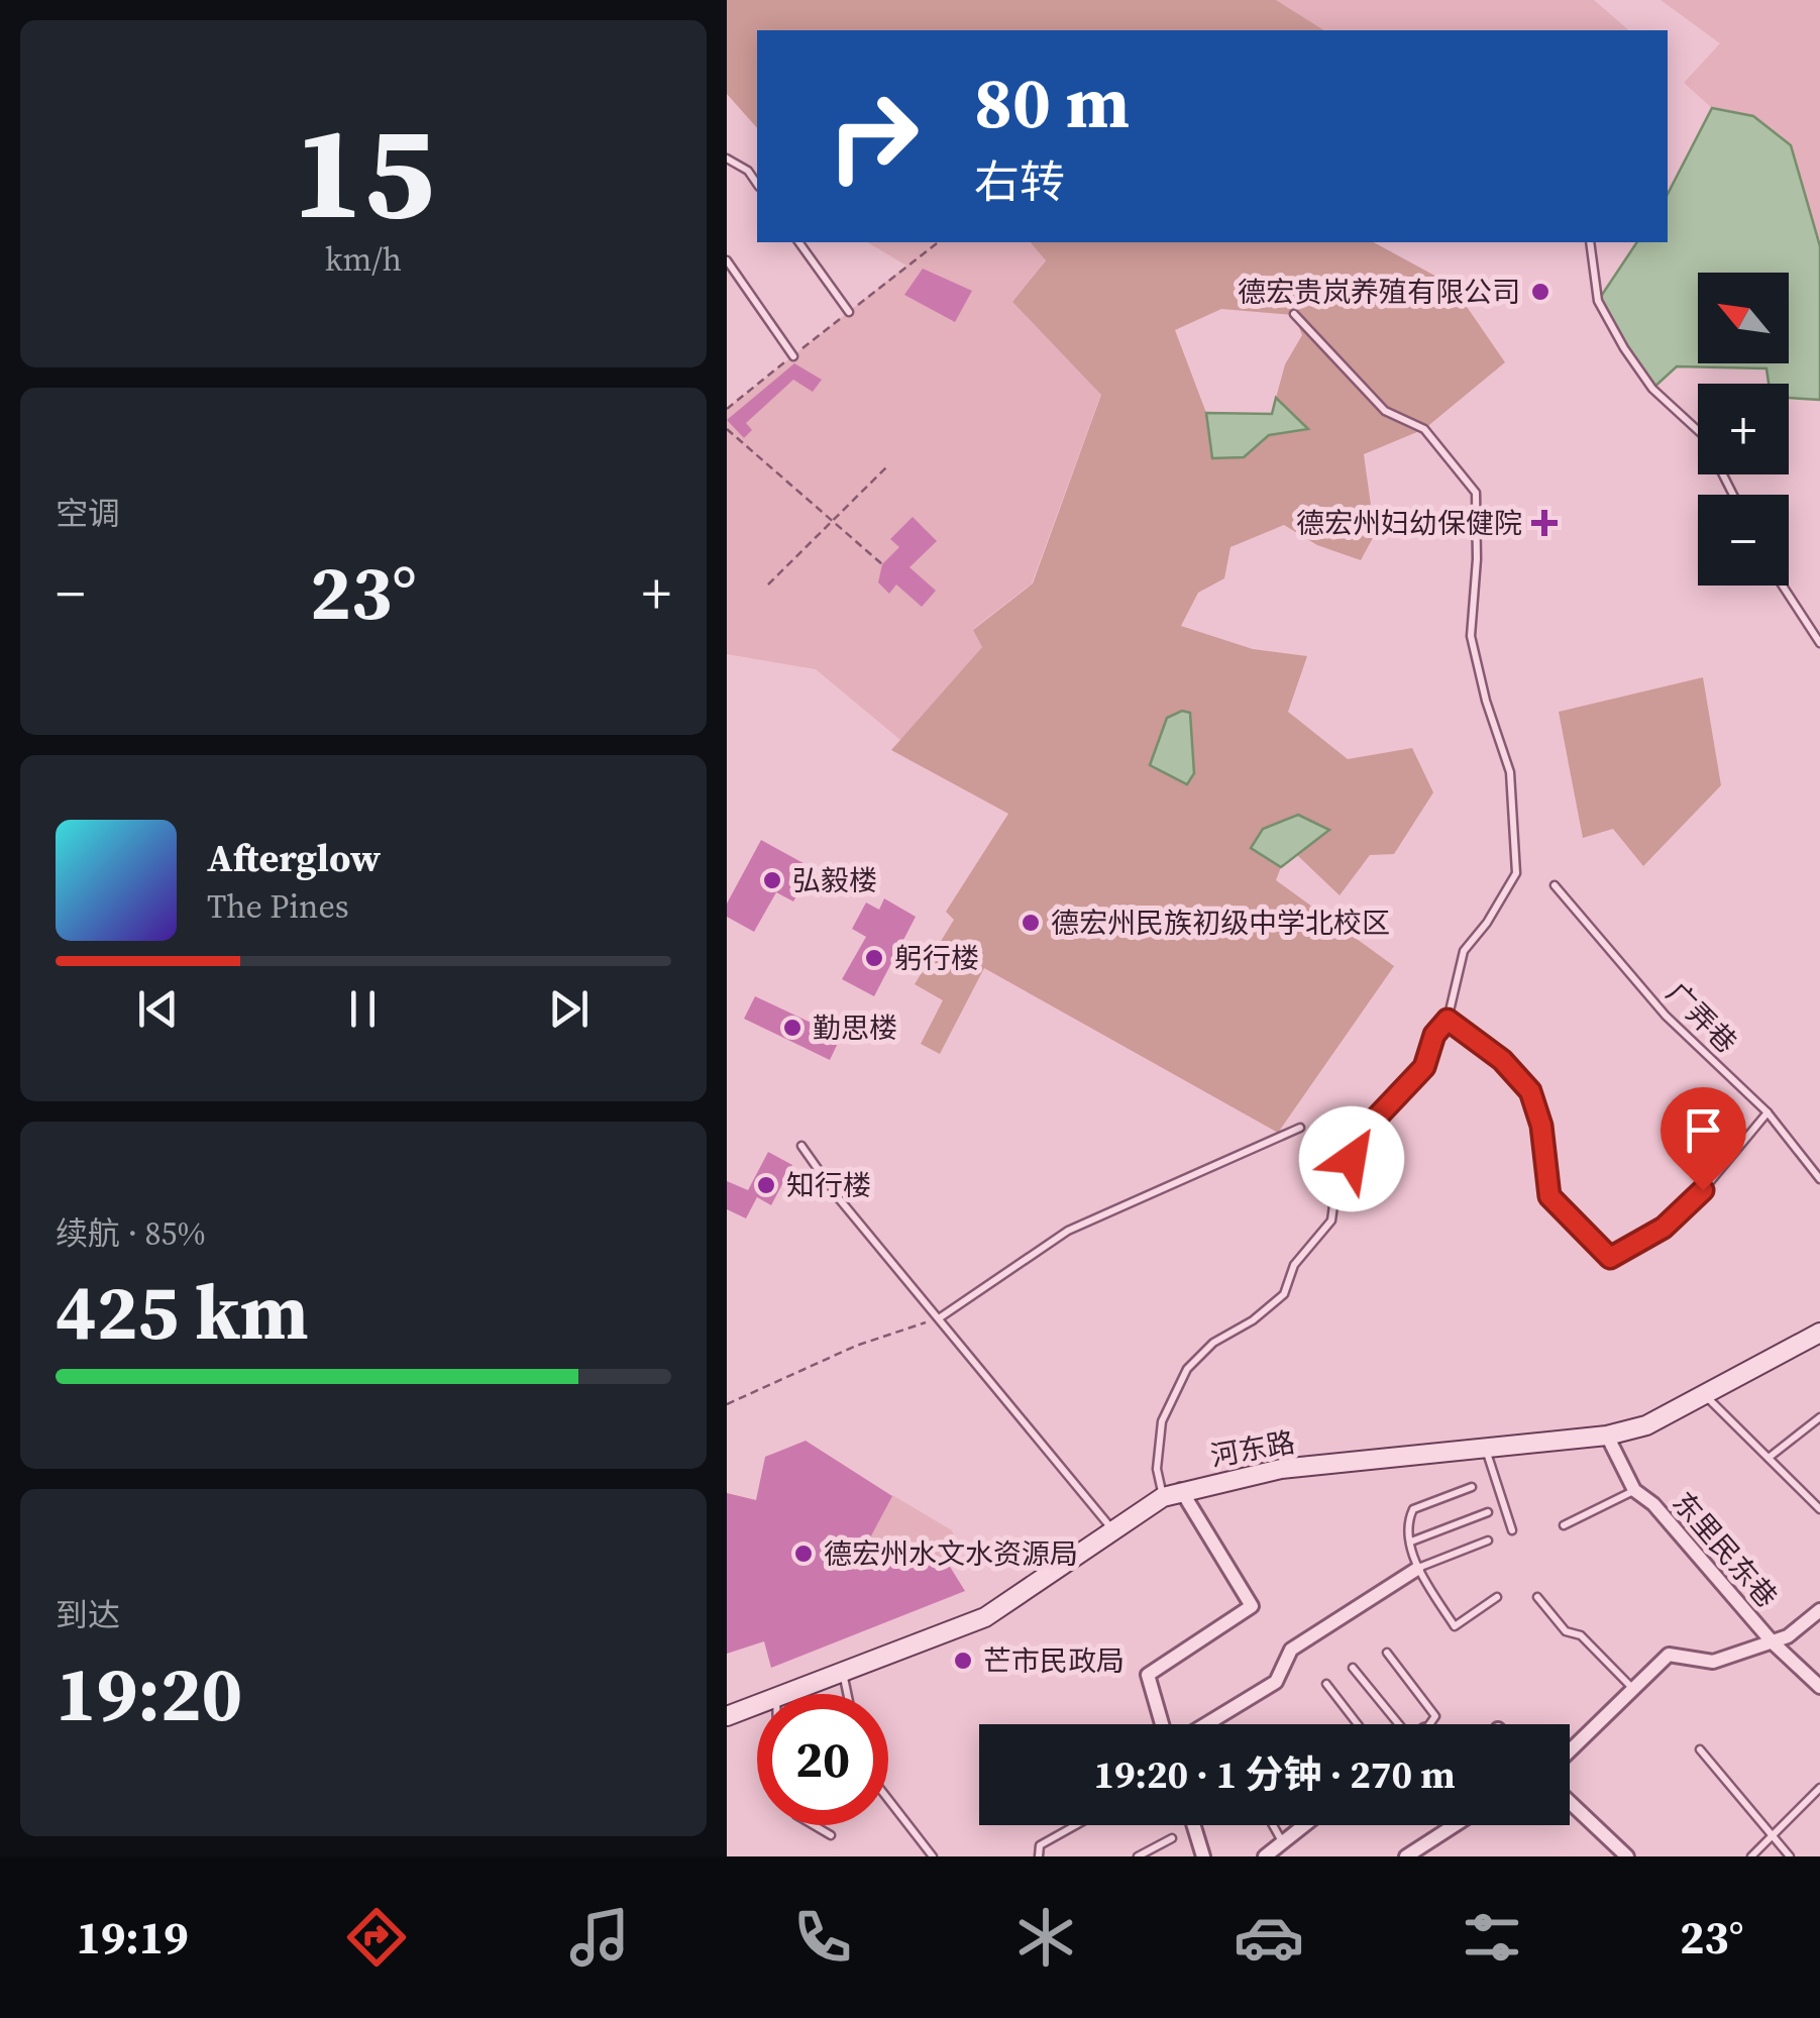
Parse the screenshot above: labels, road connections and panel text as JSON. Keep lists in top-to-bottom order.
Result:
{
  "streets": {
    "main road": ["河东路"],
    "street": ["东里民东巷"],
    "lane": ["广弄巷"]
  },
  "crossings": [
    ["河东路", "东里民东巷"]
  ],
  "places": {
    "other": [
      "德宏贵岚养殖有限公司",
      "弘毅楼",
      "德宏州民族初级中学北校区",
      "躬行楼",
      "勤思楼",
      "知行楼",
      "德宏州水文水资源局",
      "芒市民政局"
    ],
    "health": ["德宏州妇幼保健院"]
  },
  "north": "top left",
  "page": {
    "tile": [
      ["15", "km/h"],
      "空调",
      ["续航 · 85%", "425 km"],
      ["到达", "19:20"]
    ],
    "turn": ["80 m", "右转"],
    "map_buttons": ["+", "−"],
    "heat": ["−", "23°", "+"],
    "song": ["Afterglow", "The Pines"],
    "limit": "20",
    "trip": "19:20 · 1 分钟 · 270 m",
    "tabs": ["19:19", "23°"]
  }
}
